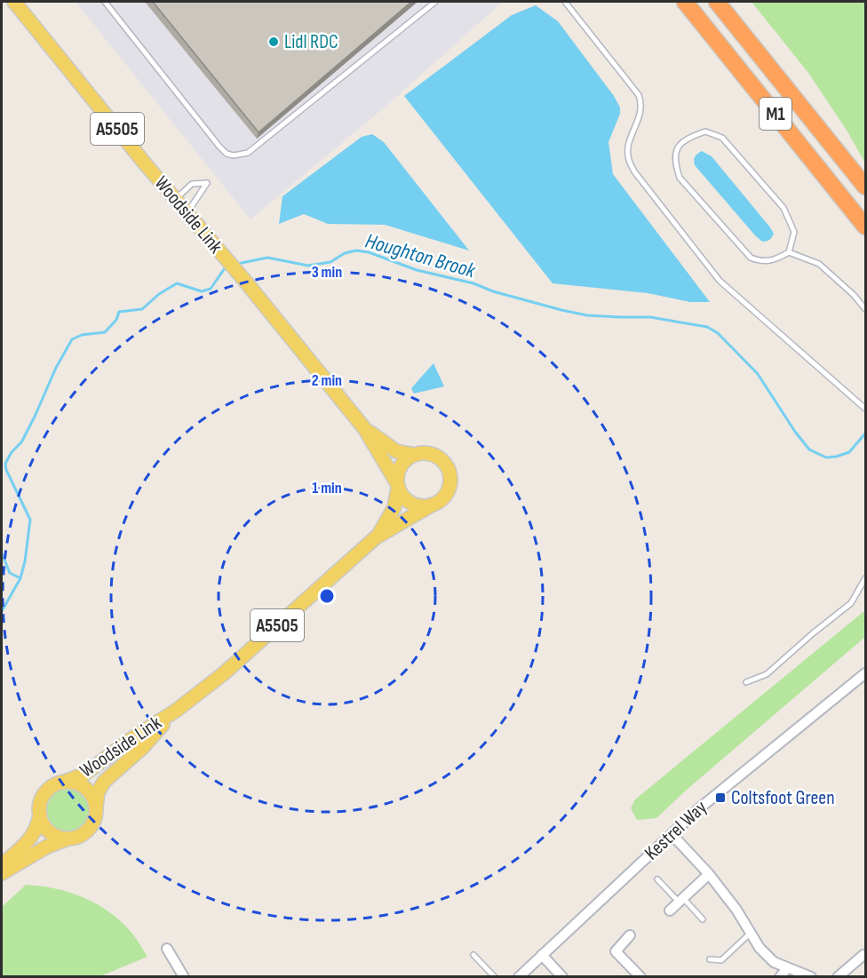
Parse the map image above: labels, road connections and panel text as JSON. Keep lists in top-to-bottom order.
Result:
{
  "streets": {
    "highway": ["M1"],
    "main road": ["A5505", "Woodside Link"],
    "street": ["Kestrel Way"]
  },
  "crossings": [
    ["A5505", "Woodside Link"]
  ],
  "water": ["Houghton Brook"],
  "places": {
    "other": ["Lidl RDC"],
    "transit": ["Coltsfoot Green"]
  },
  "rings": ["3 min", "2 min", "1 min"]
}
